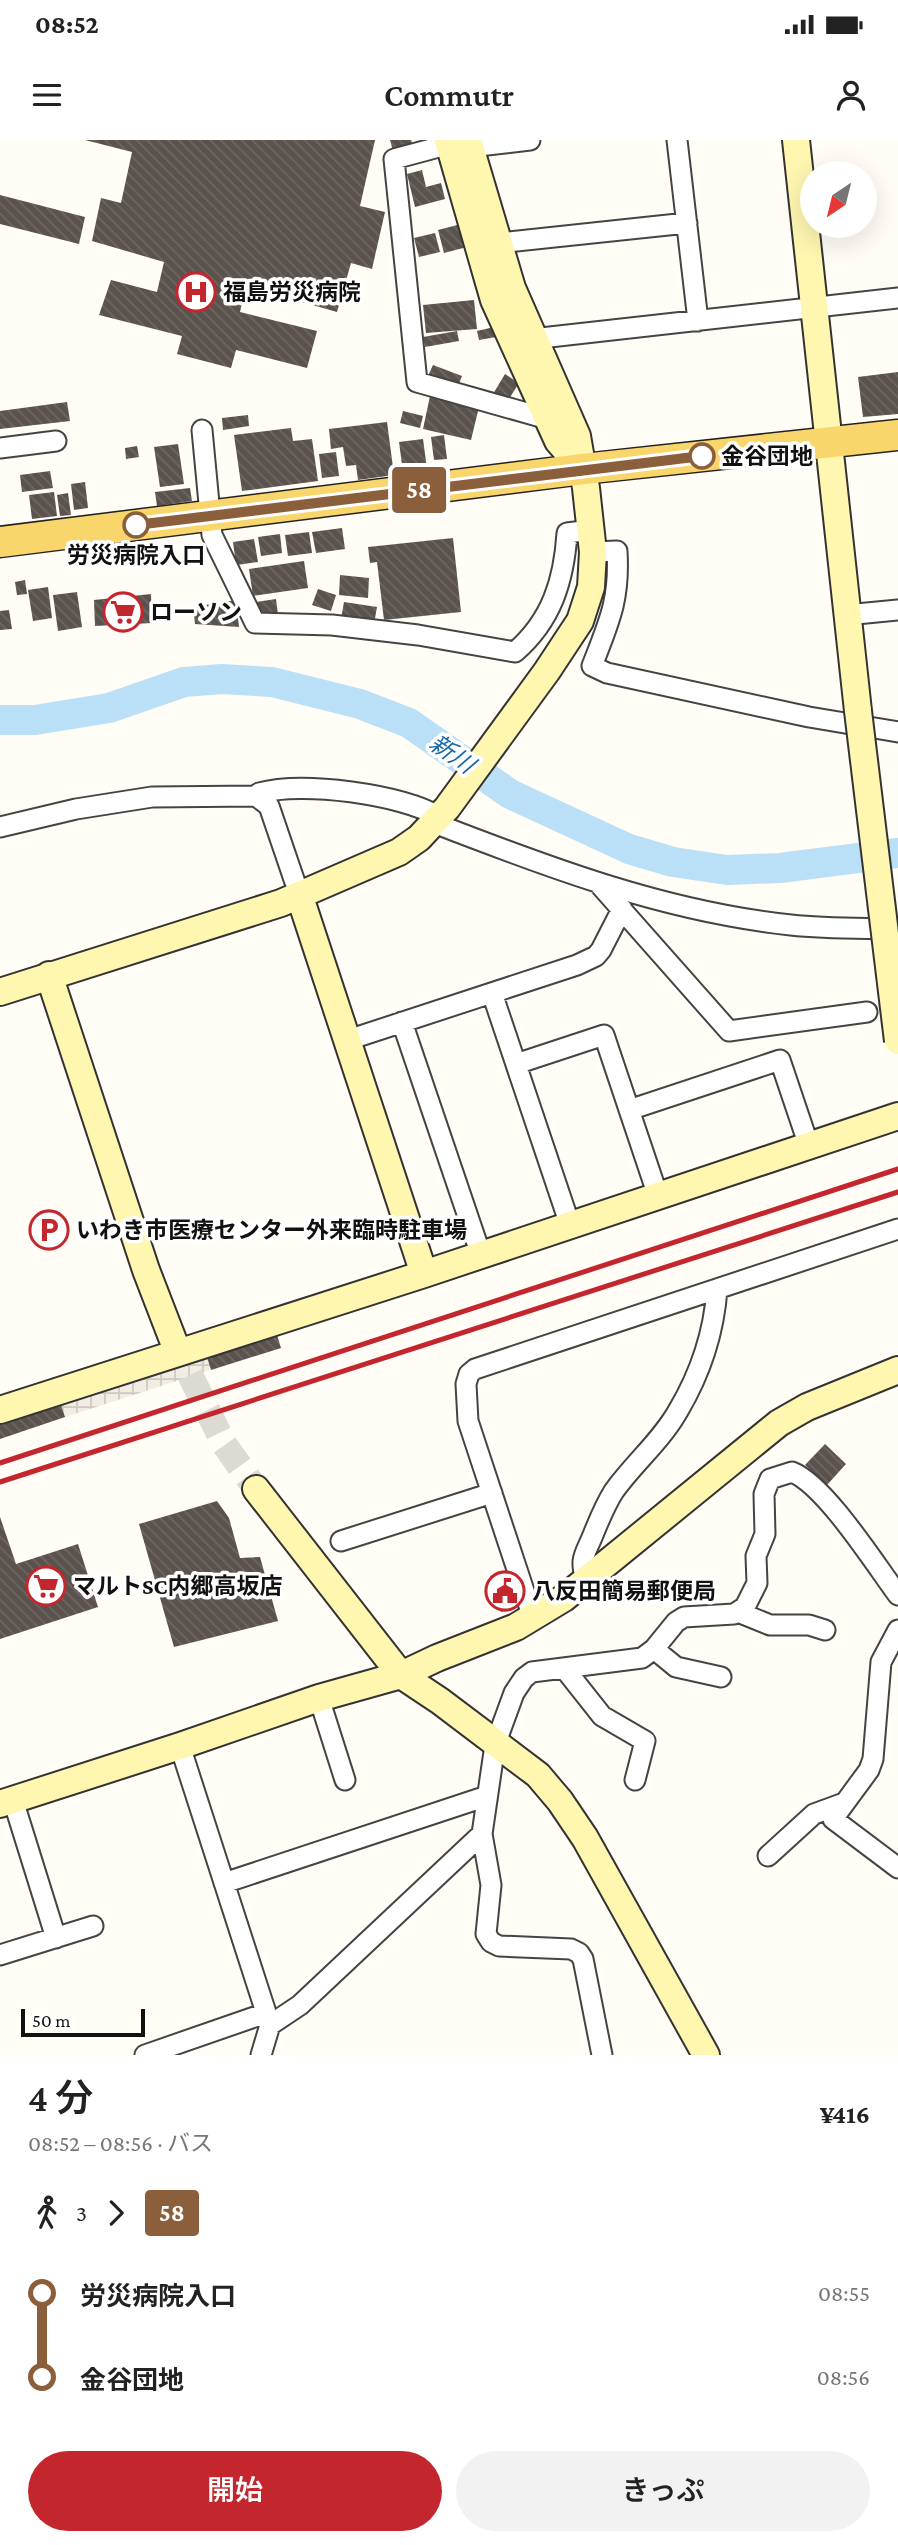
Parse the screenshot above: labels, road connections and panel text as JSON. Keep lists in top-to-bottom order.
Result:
{
  "water": ["新川"],
  "places": {
    "hospital": ["福島労災病院"],
    "other": ["金谷団地", "労災病院入口"],
    "supermarket": ["ローソン", "マルトSC内郷高坂店"],
    "parking": ["いわき市医療センター外来臨時駐車場"],
    "public building": ["八反田簡易郵便局"]
  },
  "lines": ["bus line 58"],
  "scale_bar": "50 m",
  "north": "bottom left",
  "page": {
    "status": "08:52",
    "header": "Commutr",
    "on_map": "58",
    "scale": "50 m",
    "heading": ["4 分", "08:52 – 08:56 · バス", "¥416"],
    "legs": ["3", "58"],
    "list": [
      {
        "name": "労災病院入口",
        "value": "08:55"
      },
      {
        "name": "金谷団地",
        "value": "08:56"
      }
    ],
    "buttons": ["開始", "きっぷ"]
  }
}
